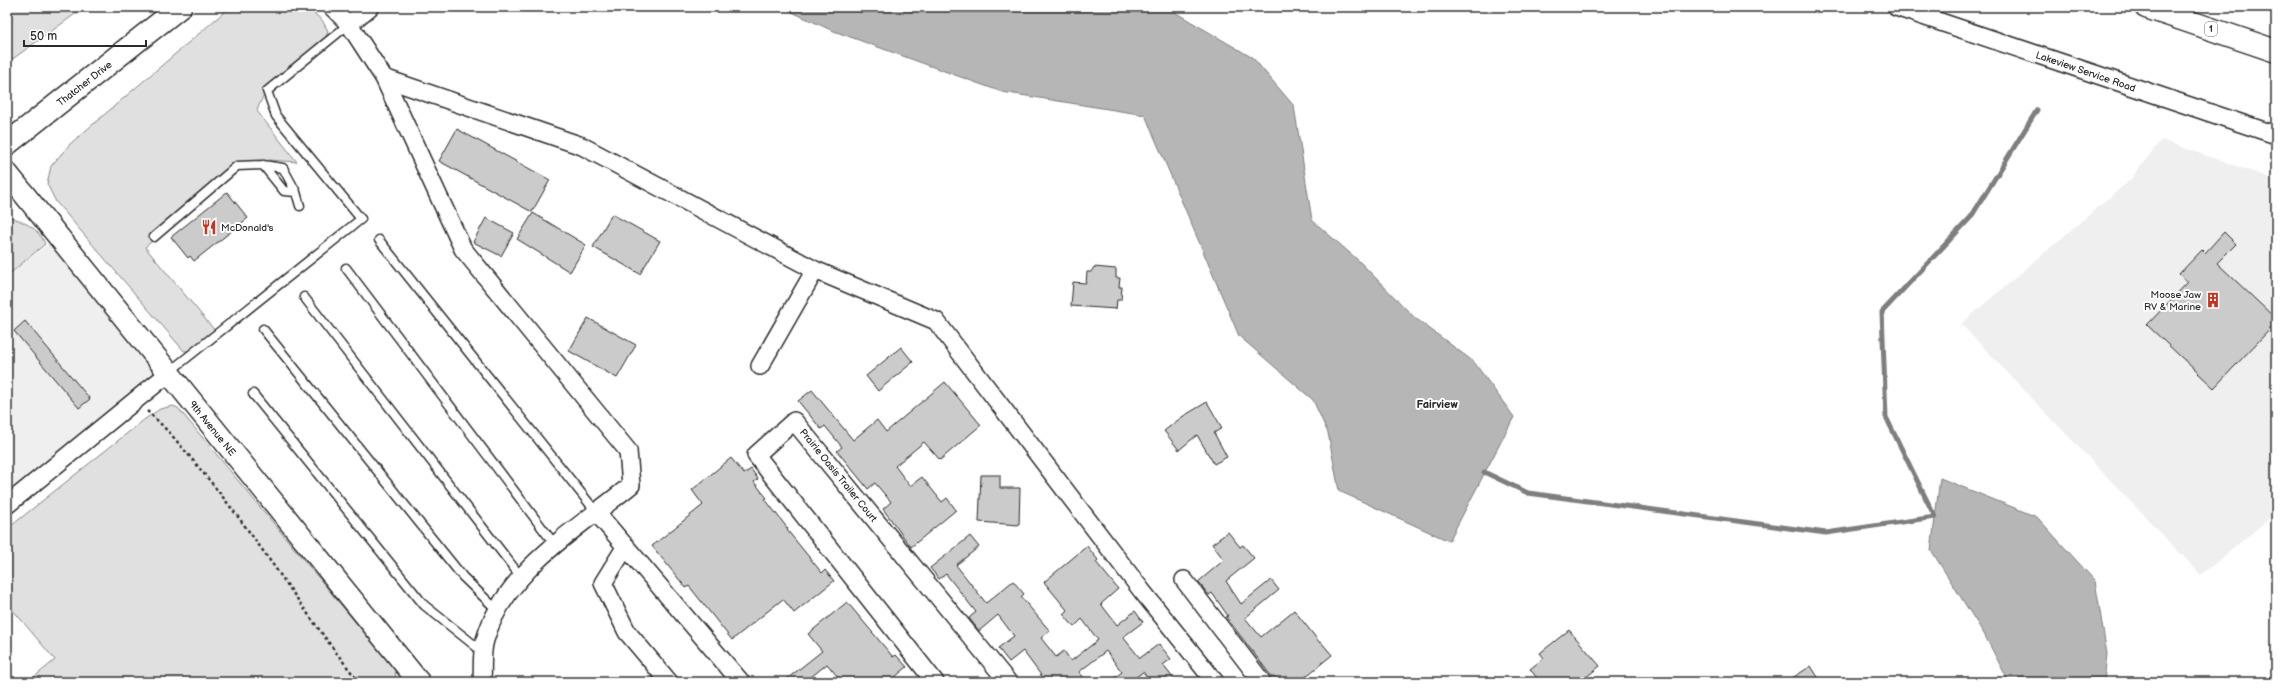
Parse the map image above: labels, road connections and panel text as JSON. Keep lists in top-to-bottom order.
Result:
{
  "streets": {
    "main road": ["1", "Thatcher Drive"],
    "street": ["Lakeview Service Road", "9th Avenue NE", "Prairie Oasis Trailer Court"]
  },
  "districts": ["Fairview"],
  "places": {
    "restaurant": ["McDonald's"],
    "building": ["Moose Jaw RV & Marine"]
  },
  "scale_bar": "50 m"
}
